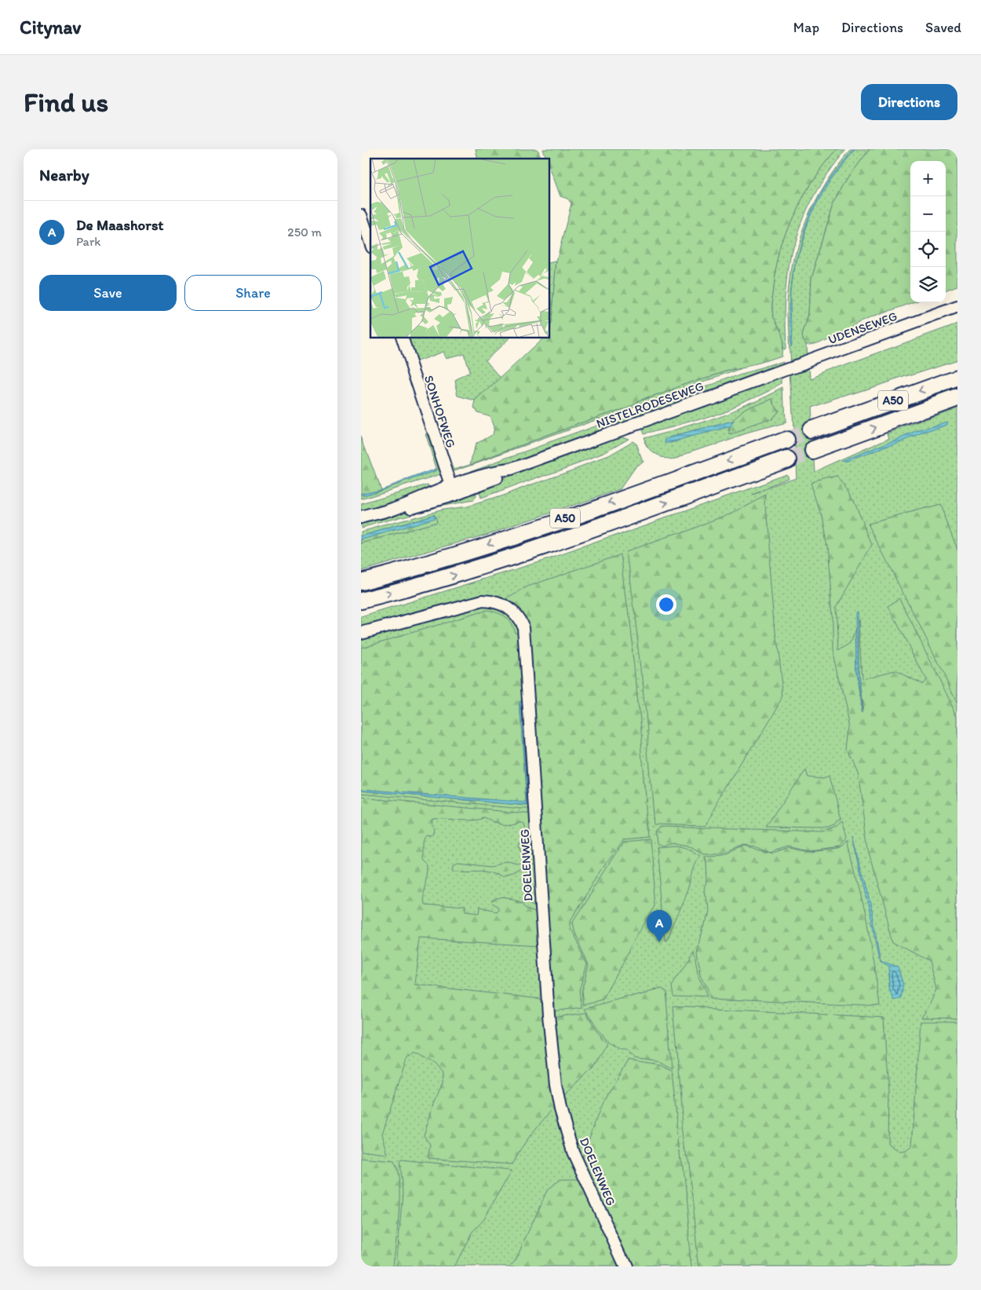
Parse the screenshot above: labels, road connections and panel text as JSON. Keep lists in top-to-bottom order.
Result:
{
  "streets": {
    "highway": ["A50"],
    "street": [
      "UDENSEWEG",
      "NISTELRODESEWEG",
      "SONHOFWEG",
      "DOELENWEG"
    ]
  },
  "crossings": [
    ["UDENSEWEG", "NISTELRODESEWEG"],
    ["NISTELRODESEWEG", "SONHOFWEG"]
  ],
  "page": {
    "header": "Citynav",
    "nav": ["Map", "Directions", "Saved"],
    "buttons": [
      "Directions",
      ["Save", "Share"]
    ],
    "title": "Find us",
    "heading": "Nearby",
    "map_buttons": ["+", "−"],
    "list": [
      {
        "mark": "A",
        "name": "De Maashorst",
        "note": "Park",
        "value": "250 m"
      }
    ],
    "pins": "A"
  }
}
